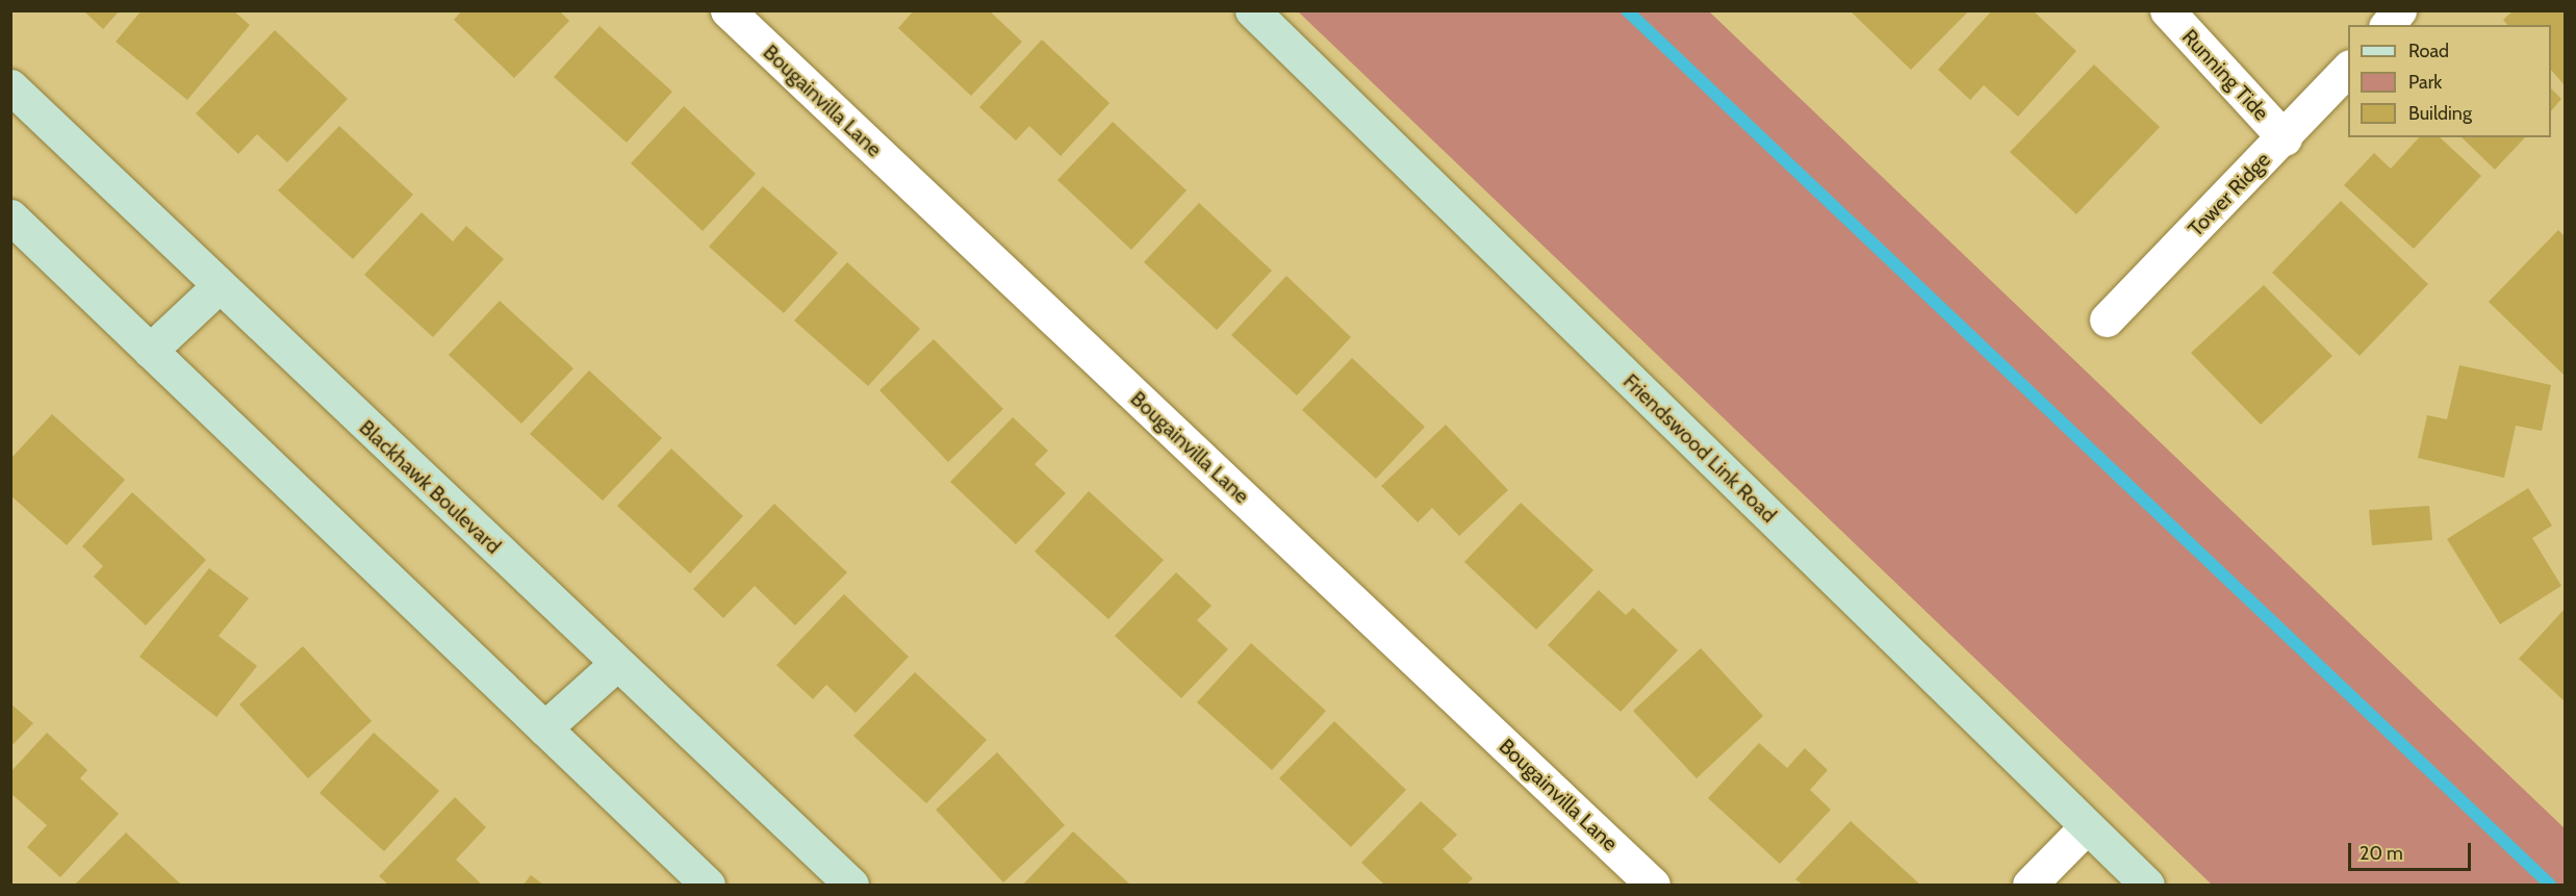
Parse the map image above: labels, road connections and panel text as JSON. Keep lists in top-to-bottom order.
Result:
{
  "streets": {
    "main road": ["Friendswood Link Road", "Blackhawk Boulevard"],
    "street": ["Running Tide", "Bougainvilla Lane", "Tower Ridge"]
  },
  "crossings": [
    ["Running Tide", "Tower Ridge"]
  ],
  "legend": ["Road", "Park", "Building"],
  "scale_bar": "20 m"
}
